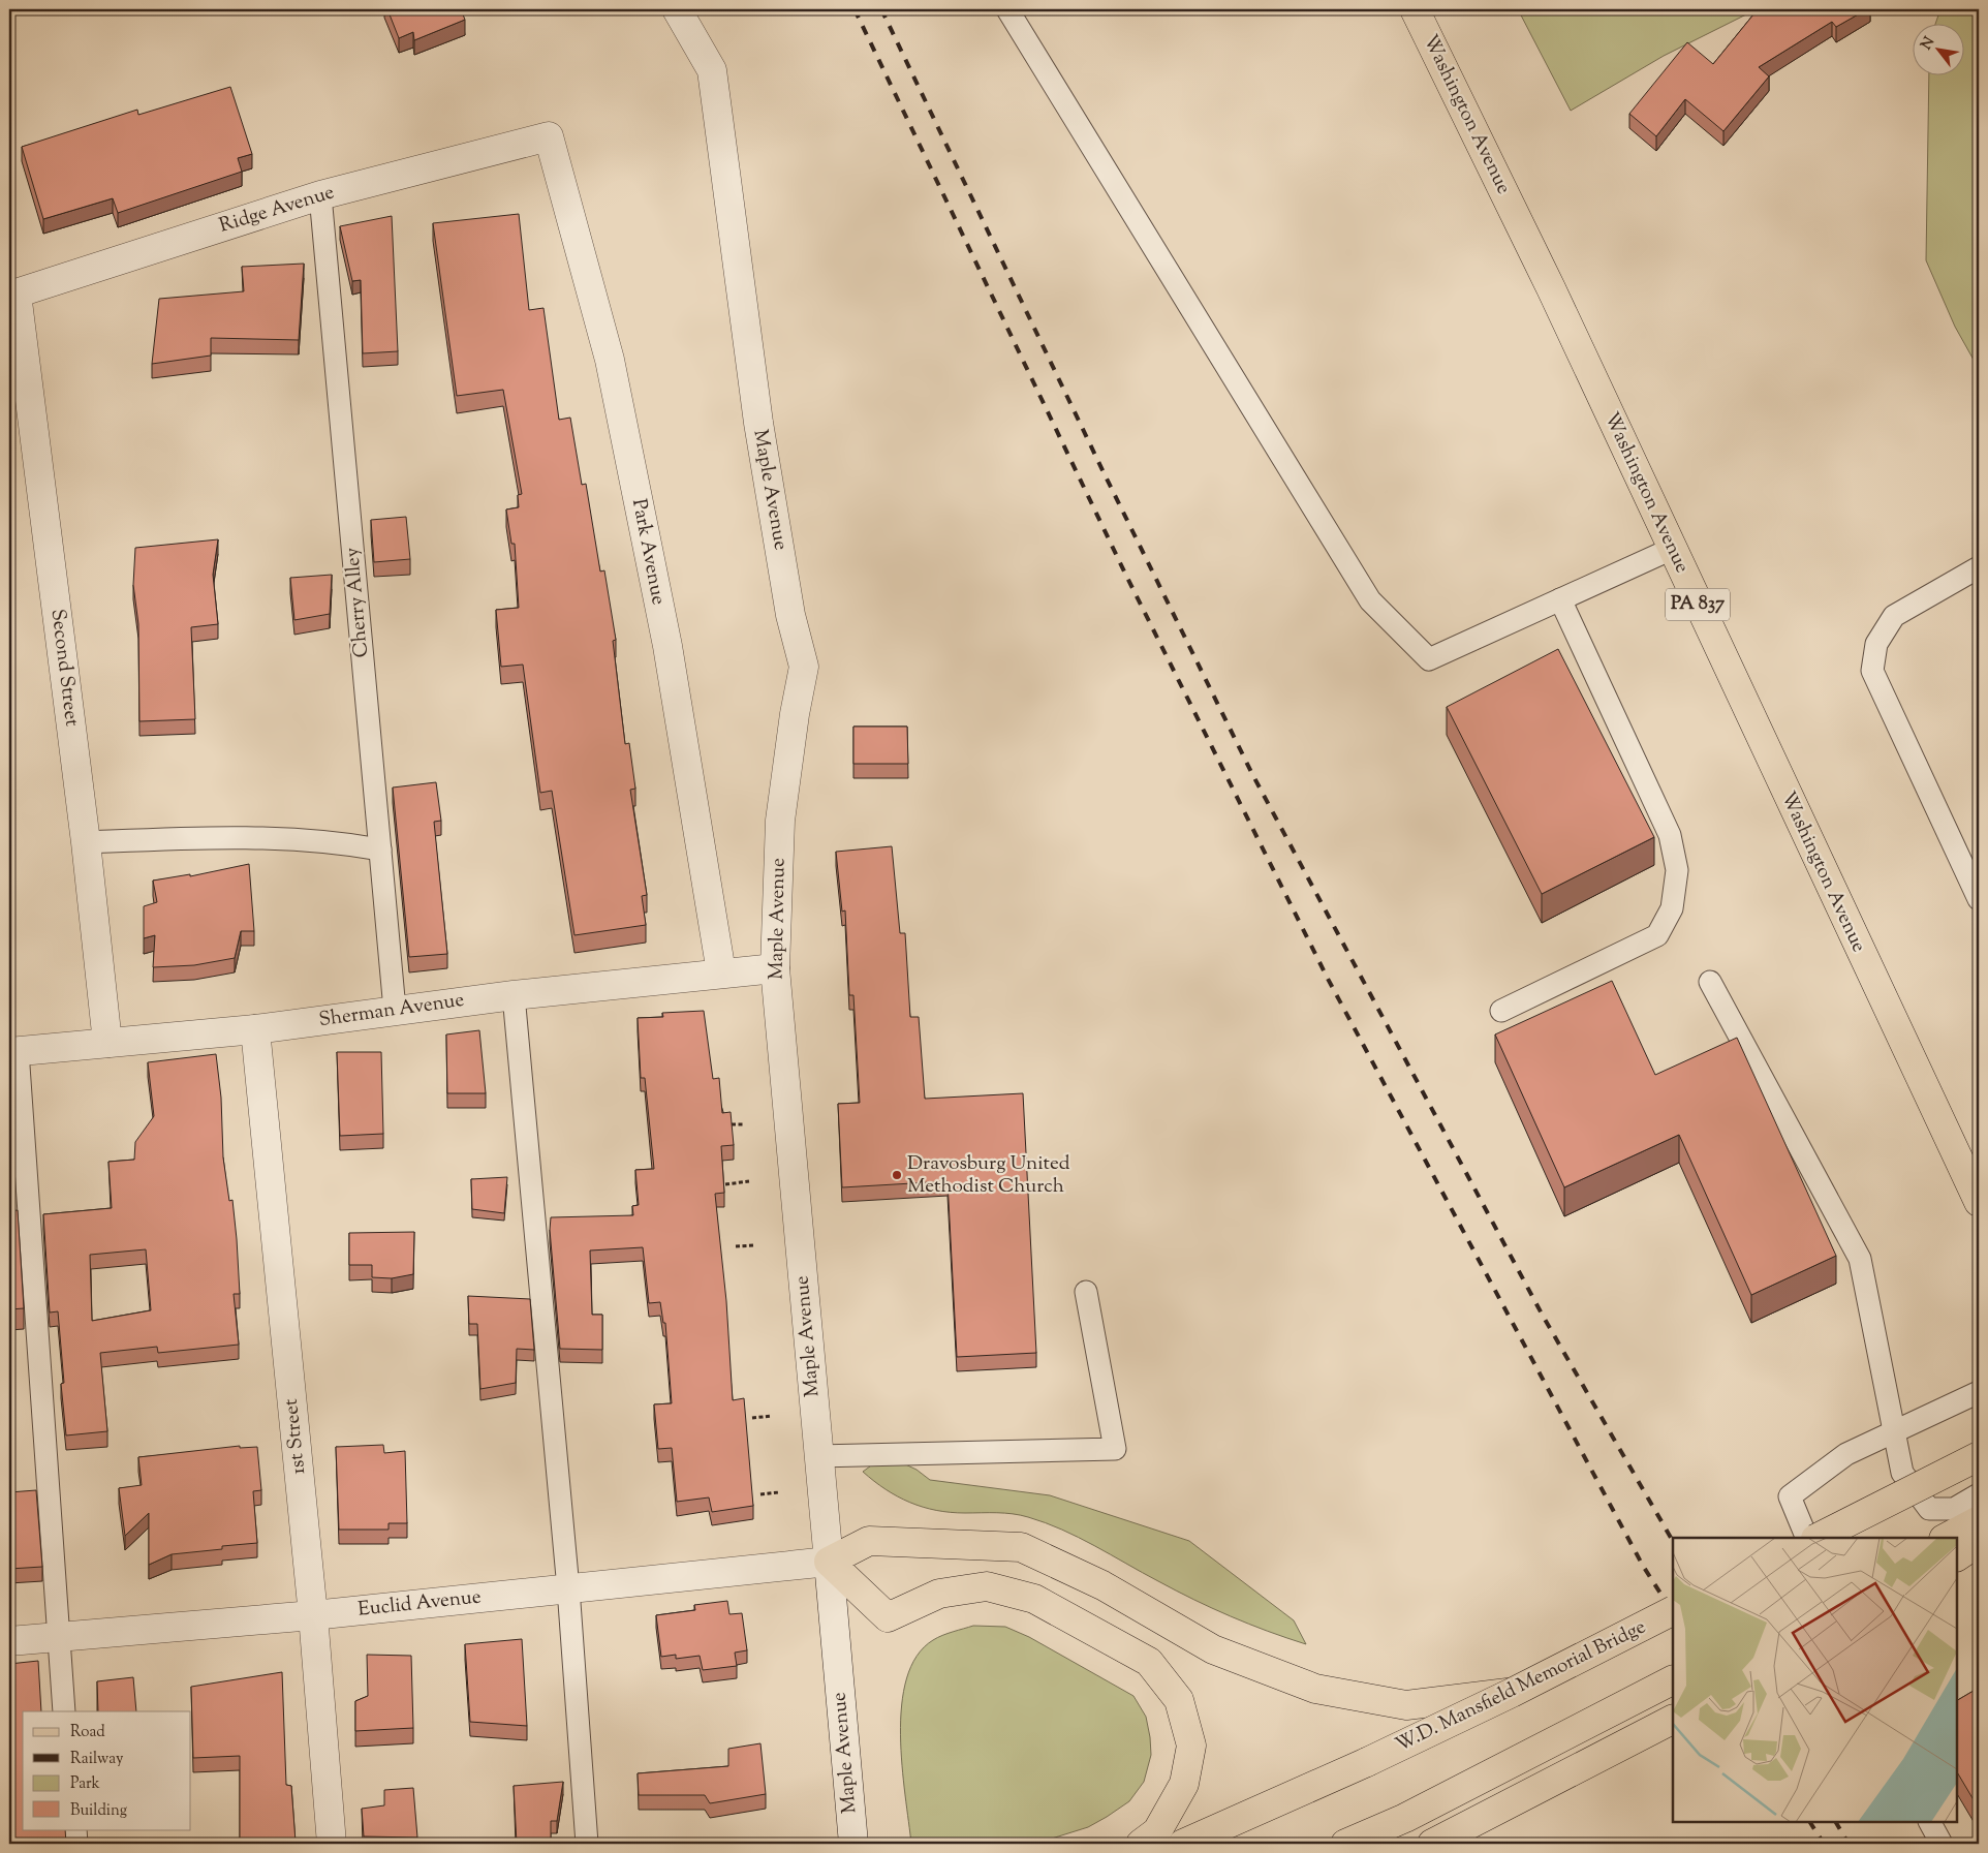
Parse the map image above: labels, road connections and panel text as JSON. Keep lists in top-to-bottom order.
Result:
{
  "streets": {
    "main road": ["Washington Avenue", "PA 837", "W.D. Mansfield Memorial Bridge"],
    "street": [
      "Ridge Avenue",
      "Maple Avenue",
      "Park Avenue",
      "Second Street",
      "Sherman Avenue",
      "1st Street",
      "Euclid Avenue"
    ],
    "lane": ["Cherry Alley"]
  },
  "crossings": [
    ["Ridge Avenue", "Park Avenue"],
    ["Ridge Avenue", "Cherry Alley"],
    ["Ridge Avenue", "Second Street"],
    ["Maple Avenue", "Sherman Avenue"],
    ["Maple Avenue", "Euclid Avenue"],
    ["Park Avenue", "Sherman Avenue"],
    ["Cherry Alley", "Sherman Avenue"],
    ["Second Street", "Sherman Avenue"],
    ["Sherman Avenue", "1st Street"],
    ["1st Street", "Euclid Avenue"]
  ],
  "places": ["Dravosburg United Methodist Church"],
  "legend": [
    "Road",
    "Railway",
    "Park",
    "Building"
  ],
  "north": "top left"
}
